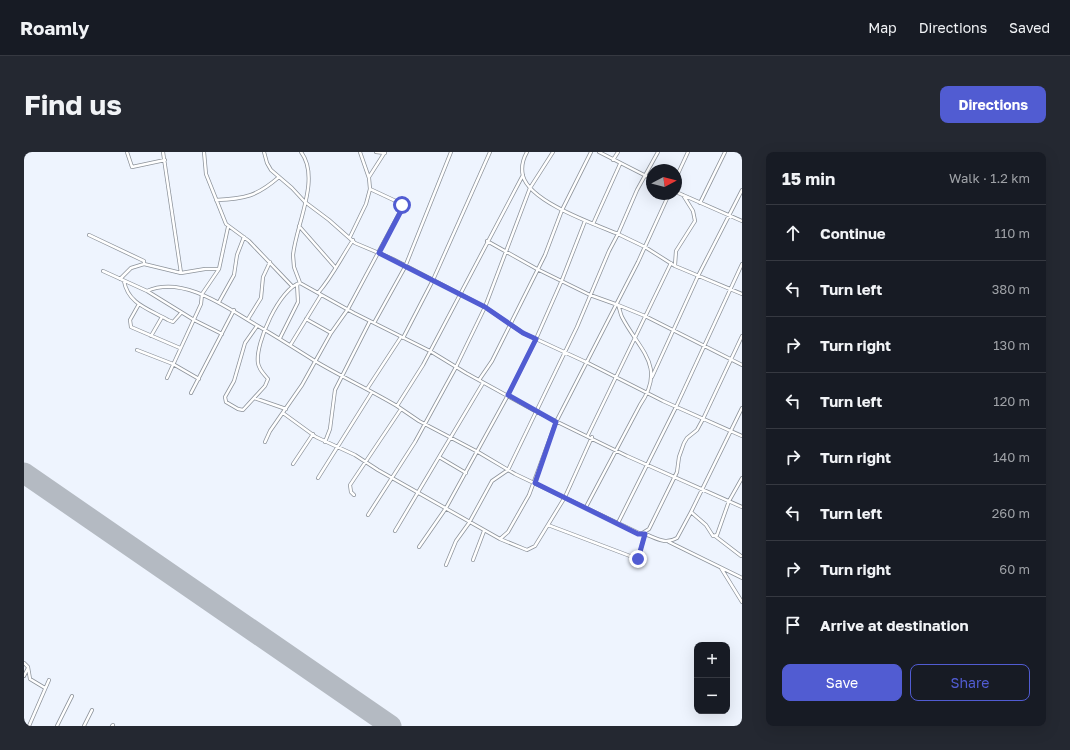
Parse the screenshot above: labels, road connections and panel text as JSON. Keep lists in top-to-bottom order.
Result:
{
  "north": "right",
  "page": {
    "header": "Roamly",
    "nav": ["Map", "Directions", "Saved"],
    "buttons": [
      "Directions",
      ["Save", "Share"]
    ],
    "title": "Find us",
    "heading": ["15 min", "Walk · 1.2 km"],
    "list": [
      ["Continue", "110 m"],
      ["Turn left", "380 m"],
      ["Turn right", "130 m"],
      ["Turn left", "120 m"],
      ["Turn right", "140 m"],
      ["Turn left", "260 m"],
      ["Turn right", "60 m"],
      "Arrive at destination"
    ],
    "map_buttons": ["+", "−"]
  }
}
